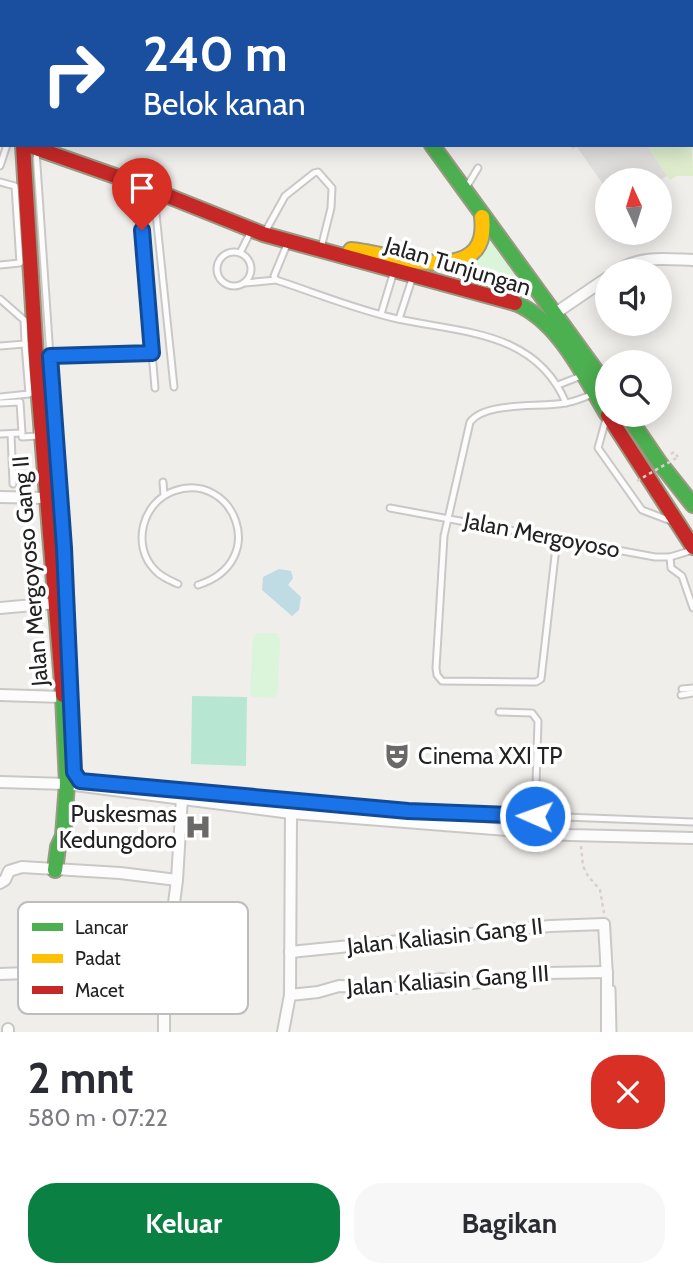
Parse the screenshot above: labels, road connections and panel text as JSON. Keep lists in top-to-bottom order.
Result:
{
  "streets": {
    "main road": ["Jalan Tunjungan", "Jalan Mergoyoso Gang II"],
    "street": ["Jalan Kaliasin Gang II", "Jalan Kaliasin Gang III"],
    "lane": ["Jalan Mergoyoso"]
  },
  "crossings": [
    ["Jalan Tunjungan", "Jalan Mergoyoso"]
  ],
  "places": {
    "theatre": ["Cinema XXI TP"],
    "hospital": ["Puskesmas Kedungdoro"]
  },
  "legend": ["Lancar", "Padat", "Macet"],
  "north": "top",
  "page": {
    "turn": ["240 m", "Belok kanan"],
    "heading": ["2 mnt", "580 m · 07:22"],
    "buttons": ["Keluar", "Bagikan"]
  }
}
